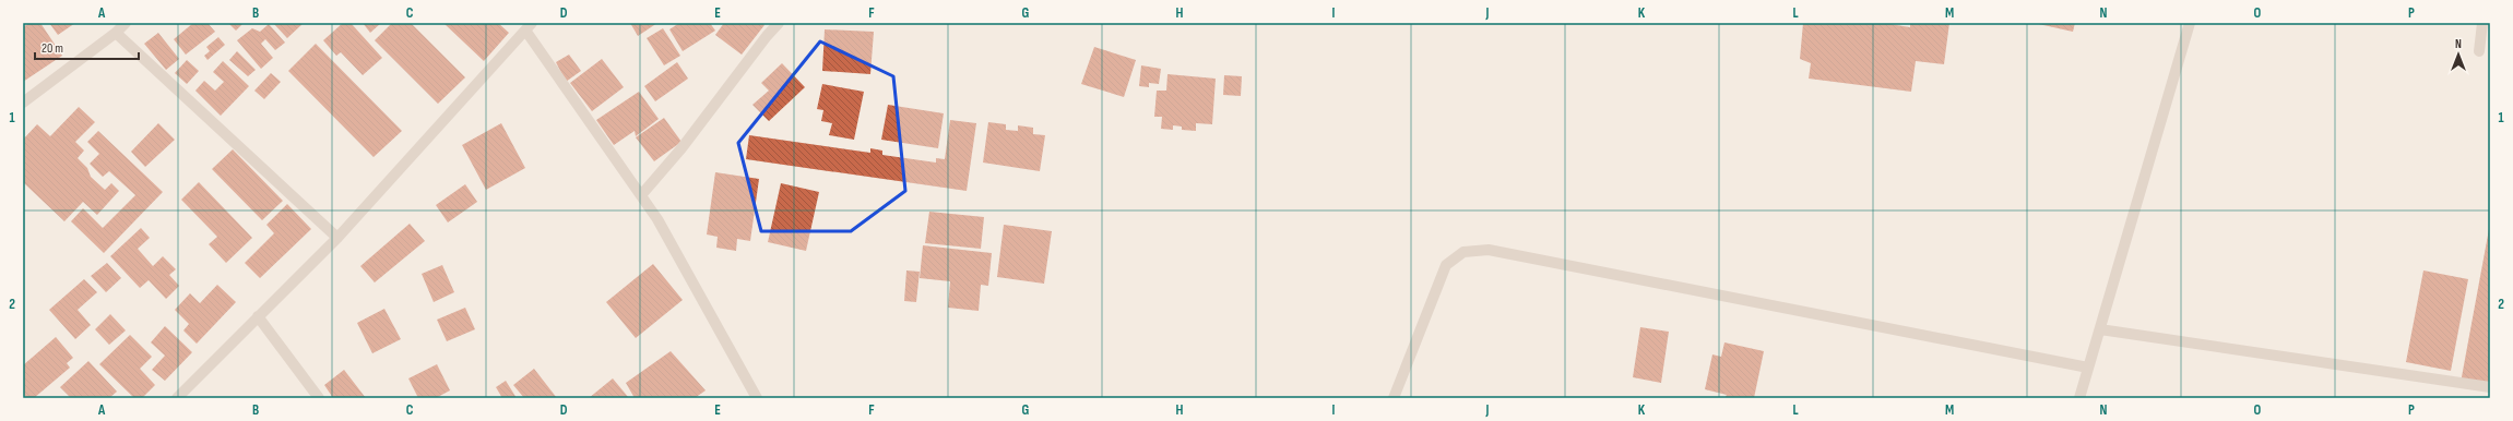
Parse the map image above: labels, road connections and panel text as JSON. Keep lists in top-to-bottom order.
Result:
{
  "scale_bar": "20 m",
  "north": "top",
  "grid": {
    "columns": [
      "A",
      "B",
      "C",
      "D",
      "E",
      "F",
      "G",
      "H",
      "I",
      "J",
      "K",
      "L",
      "M",
      "N",
      "O",
      "P"
    ],
    "rows": ["1", "2"]
  }
}
